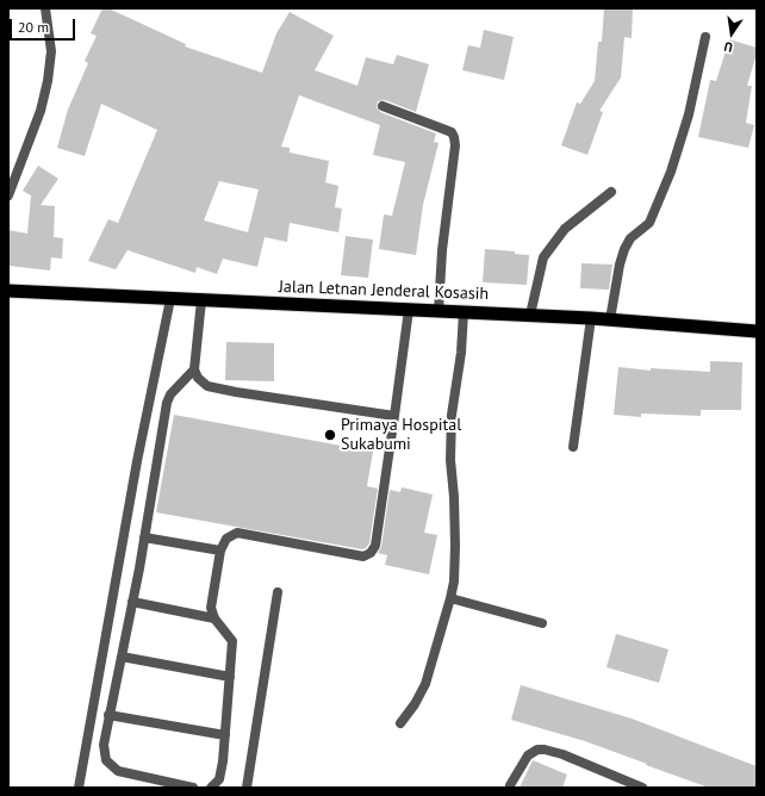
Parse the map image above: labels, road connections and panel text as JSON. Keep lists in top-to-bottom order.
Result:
{
  "streets": {
    "highway": ["Jalan Letnan Jenderal Kosasih"]
  },
  "places": ["Primaya Hospital Sukabumi"],
  "scale_bar": "20 m",
  "north": "bottom"
}
